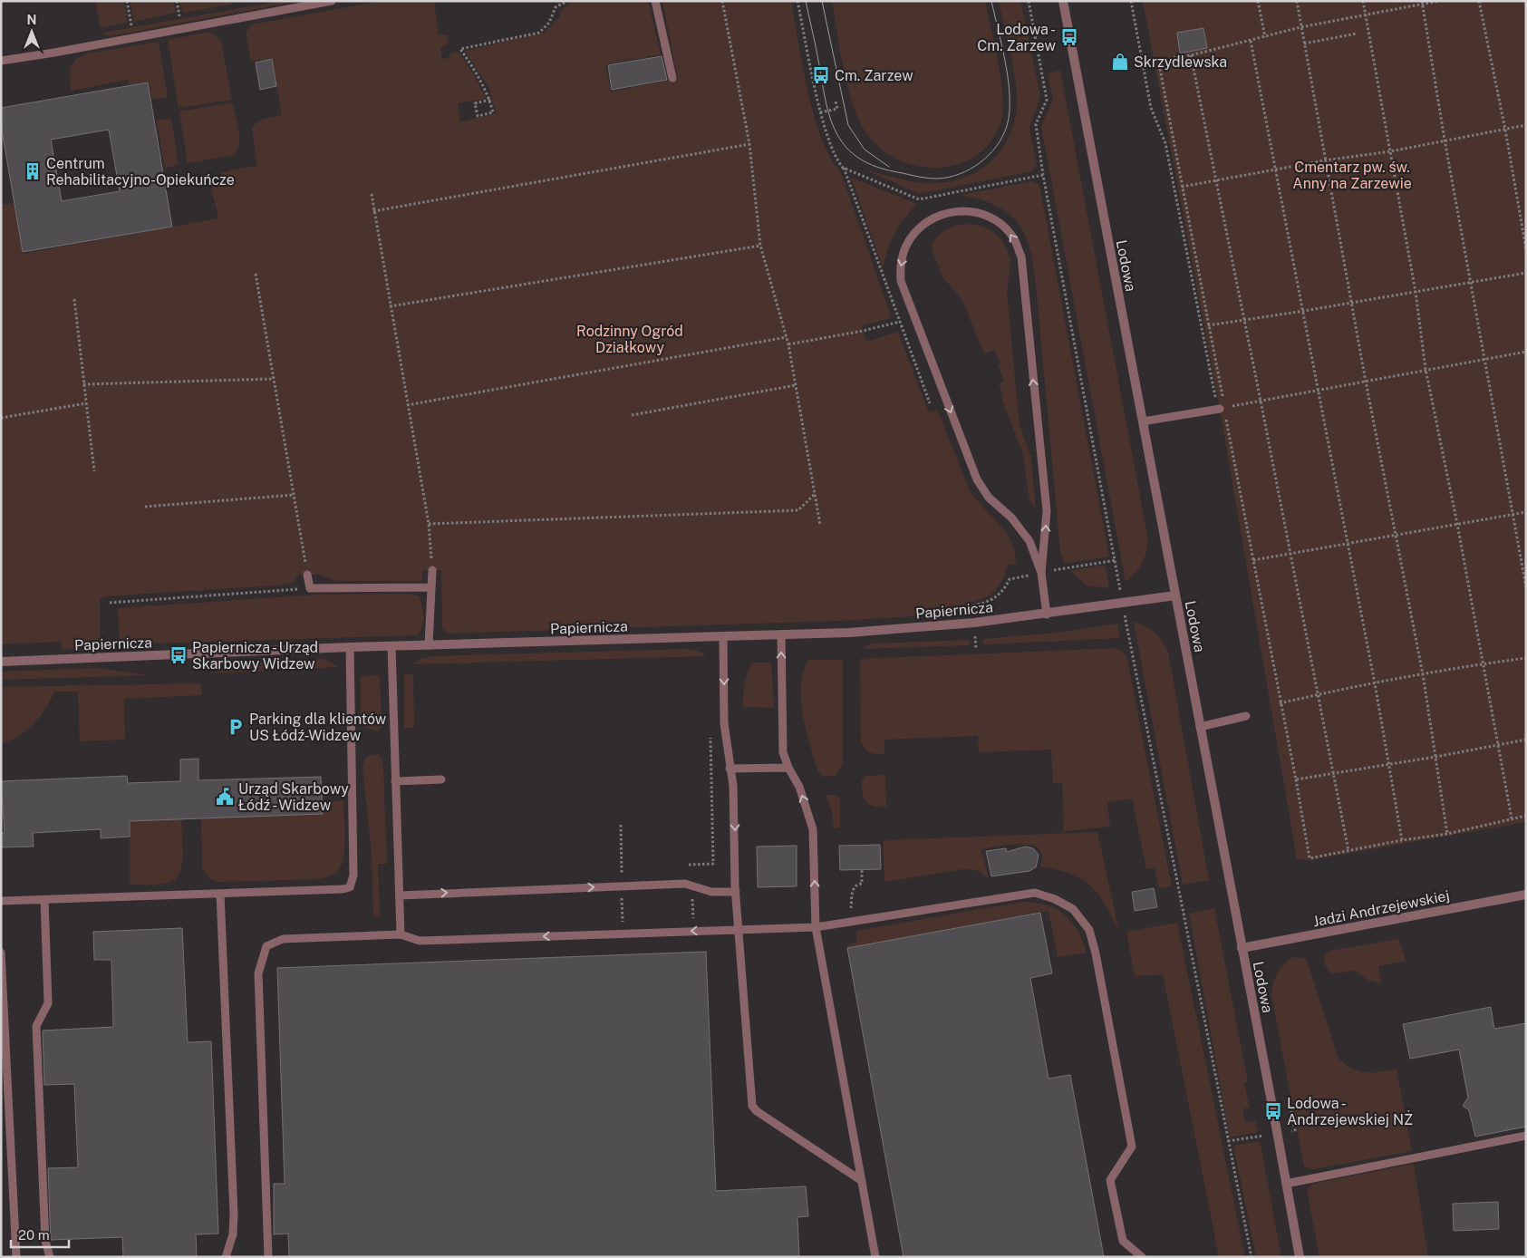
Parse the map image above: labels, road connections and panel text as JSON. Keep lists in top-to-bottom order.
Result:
{
  "streets": {
    "street": ["Lodowa", "Papiernicza", "Jadzi Andrzejewskiej"]
  },
  "crossings": [
    ["Lodowa", "Papiernicza"],
    ["Lodowa", "Jadzi Andrzejewskiej"]
  ],
  "parks": ["Cmentarz pw. św. Anny na Zarzewie", "Rodzinny Ogród Działkowy"],
  "places": {
    "bus stop": [
      "Lodowa - Cm. Zarzew",
      "Cm. Zarzew",
      "Papiernicza - Urząd Skarbowy Widzew",
      "Lodowa - Andrzejewskiej NŻ"
    ],
    "shop": ["Skrzydlewska"],
    "building": ["Centrum Rehabilitacyjno-Opiekuńcze"],
    "parking": ["Parking dla klientów US Łódź-Widzew"],
    "public building": ["Urząd Skarbowy Łódź - Widzew"]
  },
  "scale_bar": "20 m",
  "north": "top"
}
